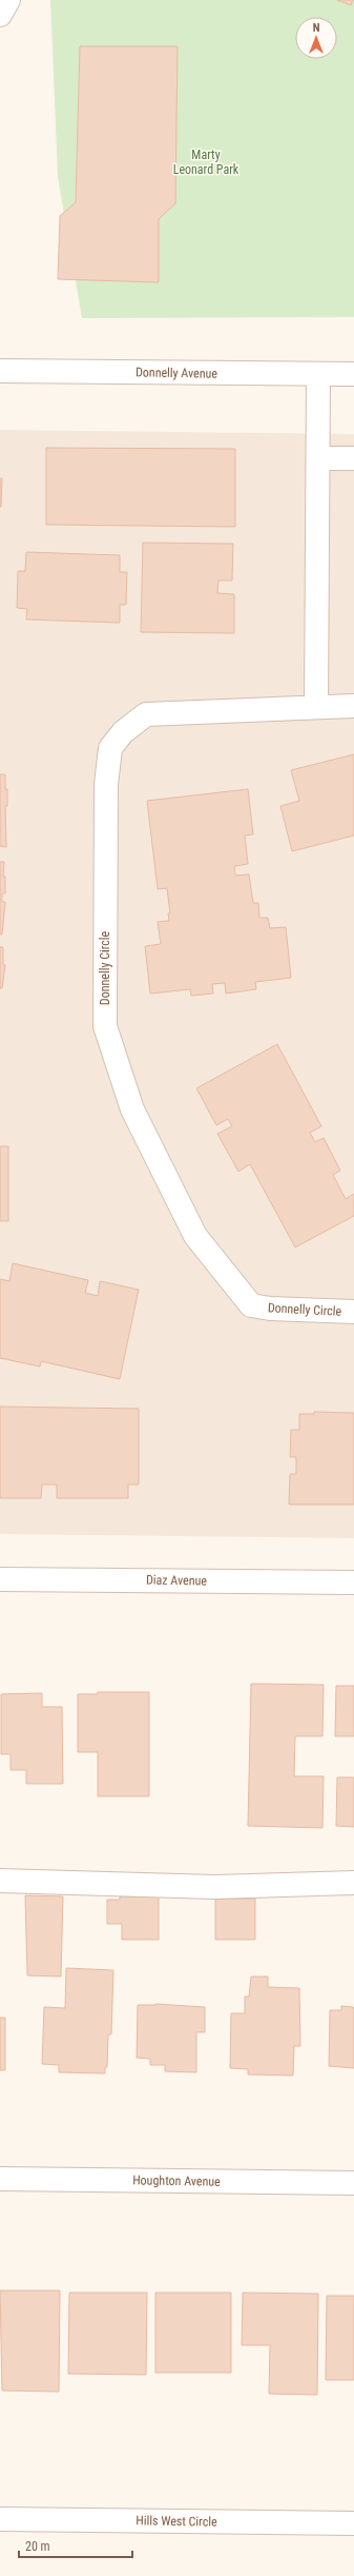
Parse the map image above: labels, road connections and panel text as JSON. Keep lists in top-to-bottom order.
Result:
{
  "streets": {
    "street": [
      "Donnelly Avenue",
      "Donnelly Circle",
      "Diaz Avenue",
      "Houghton Avenue",
      "Hills West Circle"
    ]
  },
  "parks": ["Marty Leonard Park"],
  "scale_bar": "20 m",
  "north": "top"
}
